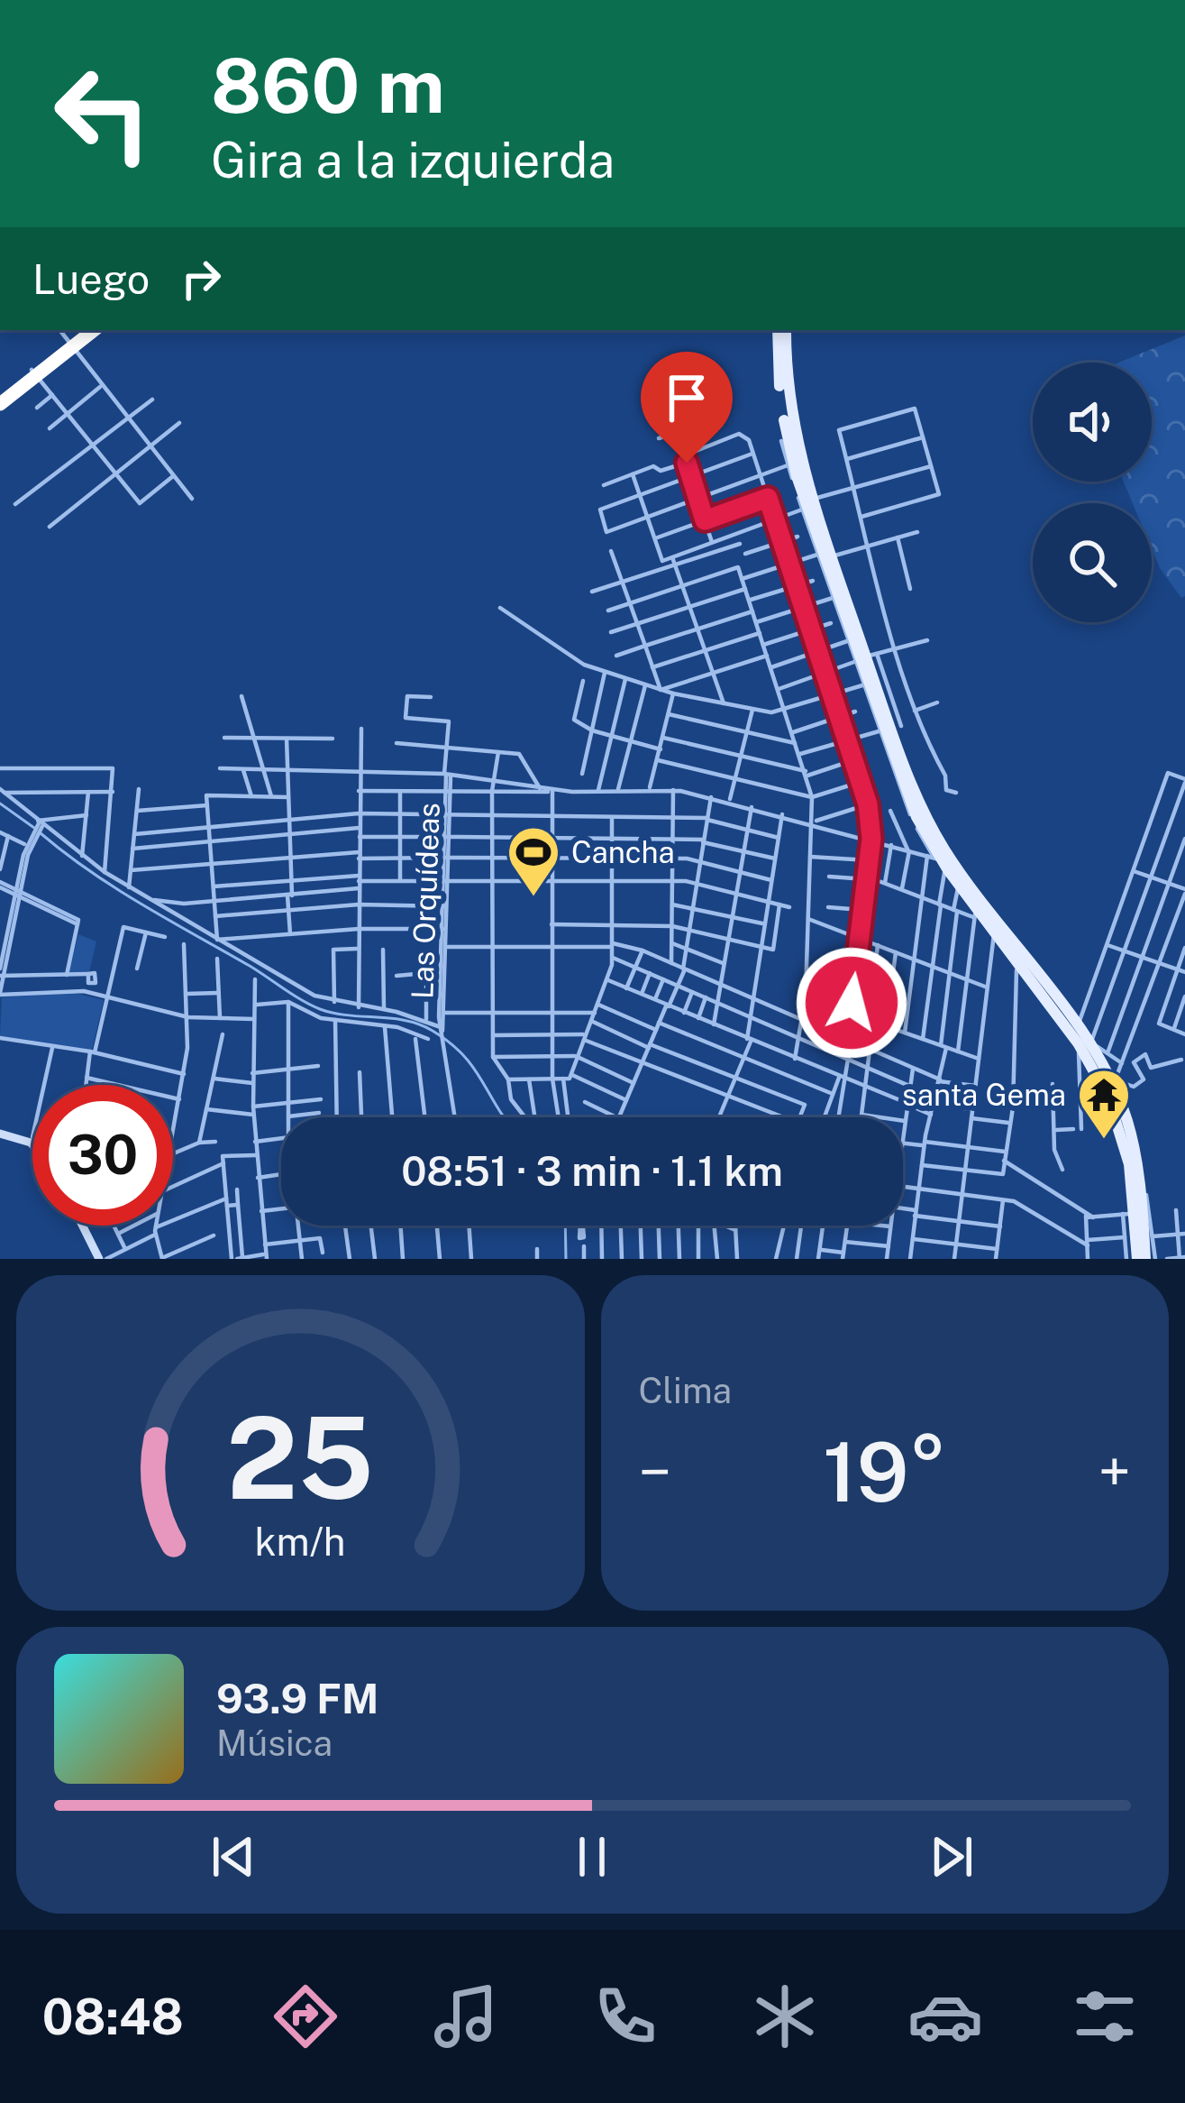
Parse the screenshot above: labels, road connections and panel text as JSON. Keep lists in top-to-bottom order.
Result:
{
  "streets": {
    "street": ["Las Orquídeas"]
  },
  "places": {
    "sports": ["Cancha"],
    "temple": ["santa Gema"]
  },
  "page": {
    "turn": ["860 m", "Gira a la izquierda"],
    "then": "Luego",
    "limit": "30",
    "trip": "08:51 · 3 min · 1.1 km",
    "tile": "Clima",
    "heat": ["−", "19°", "+"],
    "song": ["93.9 FM", "Música"],
    "tabs": "08:48",
    "gauge": ["25", "km/h"]
  }
}
